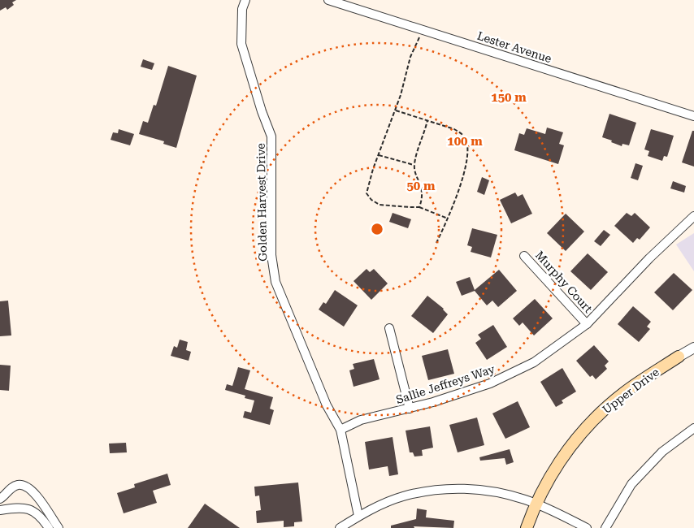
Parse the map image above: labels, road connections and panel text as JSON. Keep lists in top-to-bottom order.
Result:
{
  "streets": {
    "main road": ["Upper Drive"],
    "street": [
      "Lester Avenue",
      "Golden Harvest Drive",
      "Murphy Court",
      "Sallie Jeffreys Way"
    ]
  },
  "crossings": [
    ["Golden Harvest Drive", "Sallie Jeffreys Way"],
    ["Murphy Court", "Sallie Jeffreys Way"]
  ],
  "rings": ["150 m", "100 m", "50 m"]
}
